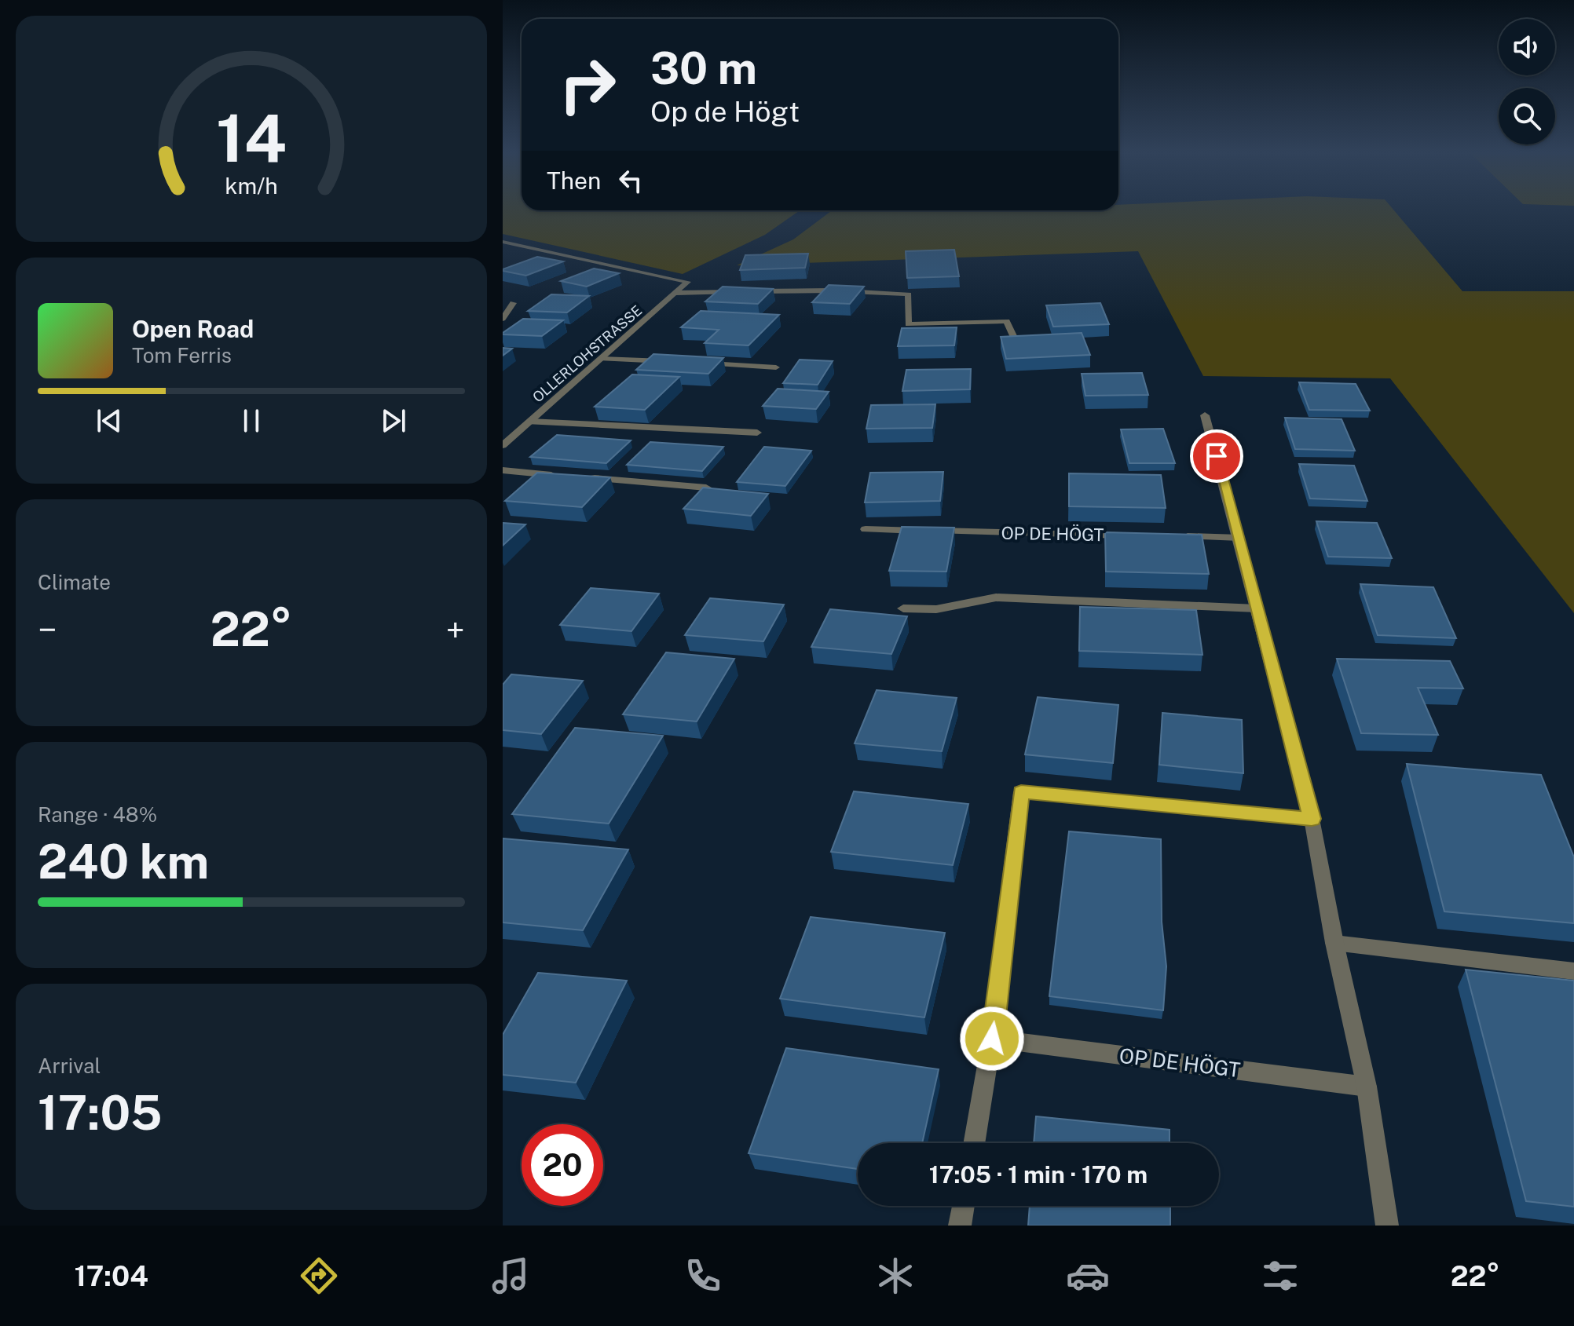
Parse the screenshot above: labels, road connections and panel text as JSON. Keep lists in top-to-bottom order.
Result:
{
  "streets": {
    "street": ["OLLERLOHSTRASSE", "OP DE HÖGT"]
  },
  "page": {
    "turn": ["30 m", "Op de Högt"],
    "then": "Then",
    "song": ["Open Road", "Tom Ferris"],
    "tile": [
      "Climate",
      ["Range · 48%", "240 km"],
      ["Arrival", "17:05"]
    ],
    "heat": ["−", "22°", "+"],
    "limit": "20",
    "trip": "17:05 · 1 min · 170 m",
    "tabs": ["17:04", "22°"],
    "gauge": ["14", "km/h"]
  }
}
